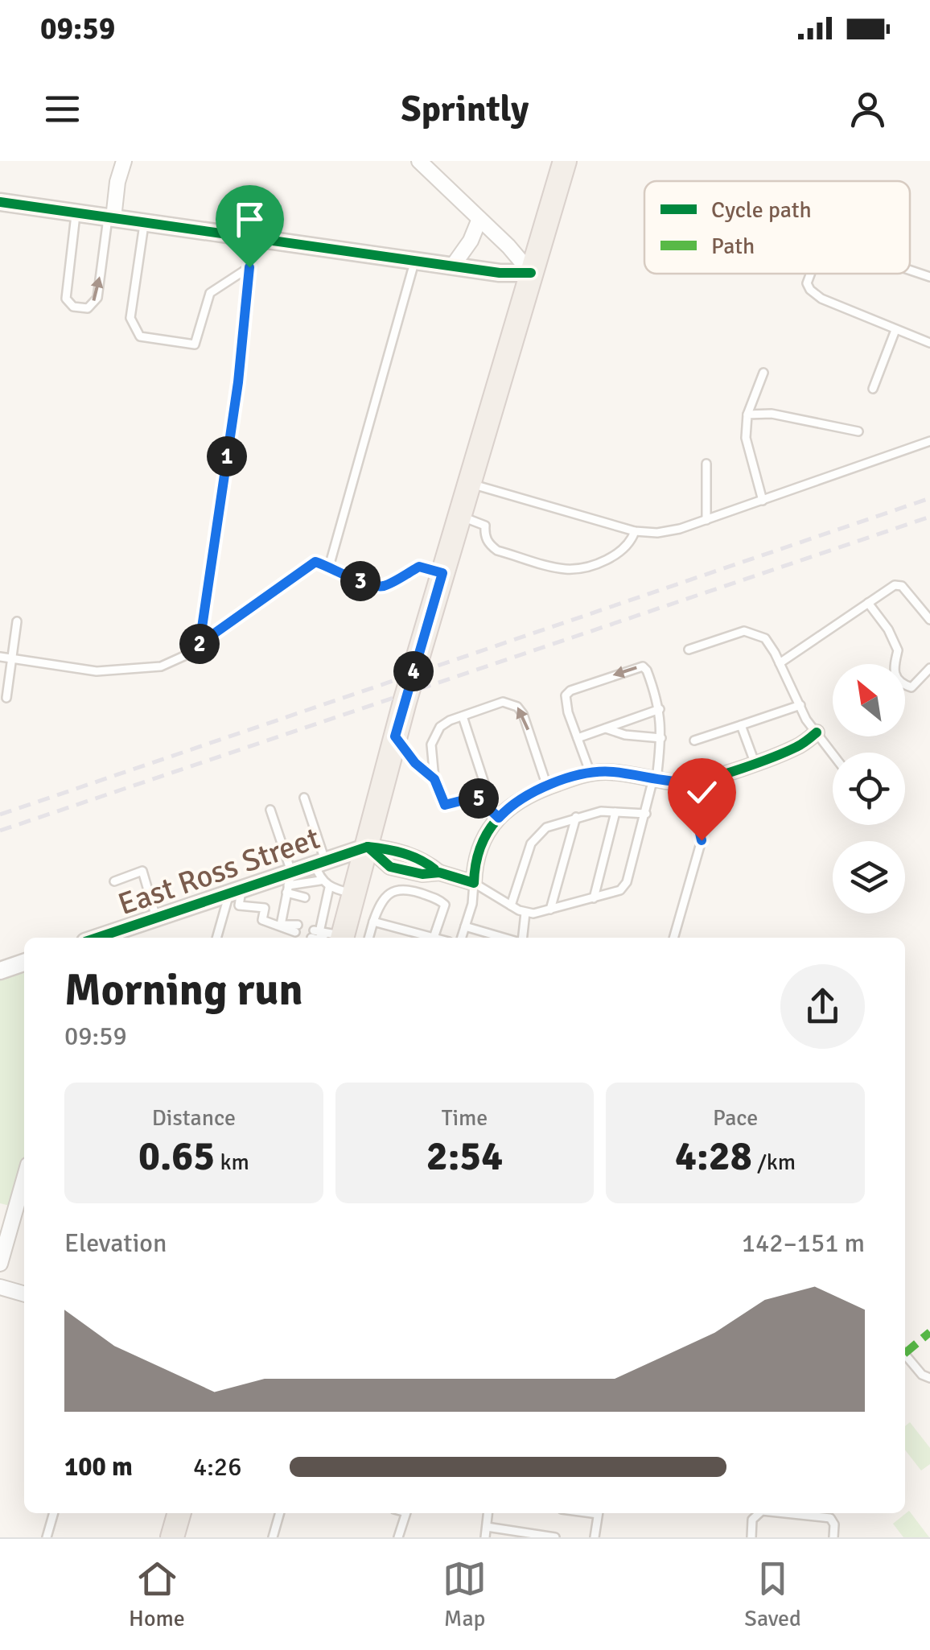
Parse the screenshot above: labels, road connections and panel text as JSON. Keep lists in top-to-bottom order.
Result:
{
  "streets": {
    "street": ["East Ross Street"]
  },
  "legend": ["Cycle path", "Path"],
  "north": "top left",
  "page": {
    "status": "09:59",
    "header": "Sprintly",
    "pins": [
      "1",
      "3",
      "2",
      "4",
      "5"
    ],
    "heading": ["Morning run", "09:59"],
    "stats": [
      ["Distance", "0.65 km"],
      ["Time", "2:54"],
      ["Pace", "4:28 /km"]
    ],
    "chart": ["Elevation", "142–151 m"],
    "list": [
      {
        "name": "100 m",
        "note": "4:26"
      }
    ],
    "tabs": ["Home", "Map", "Saved"]
  }
}
